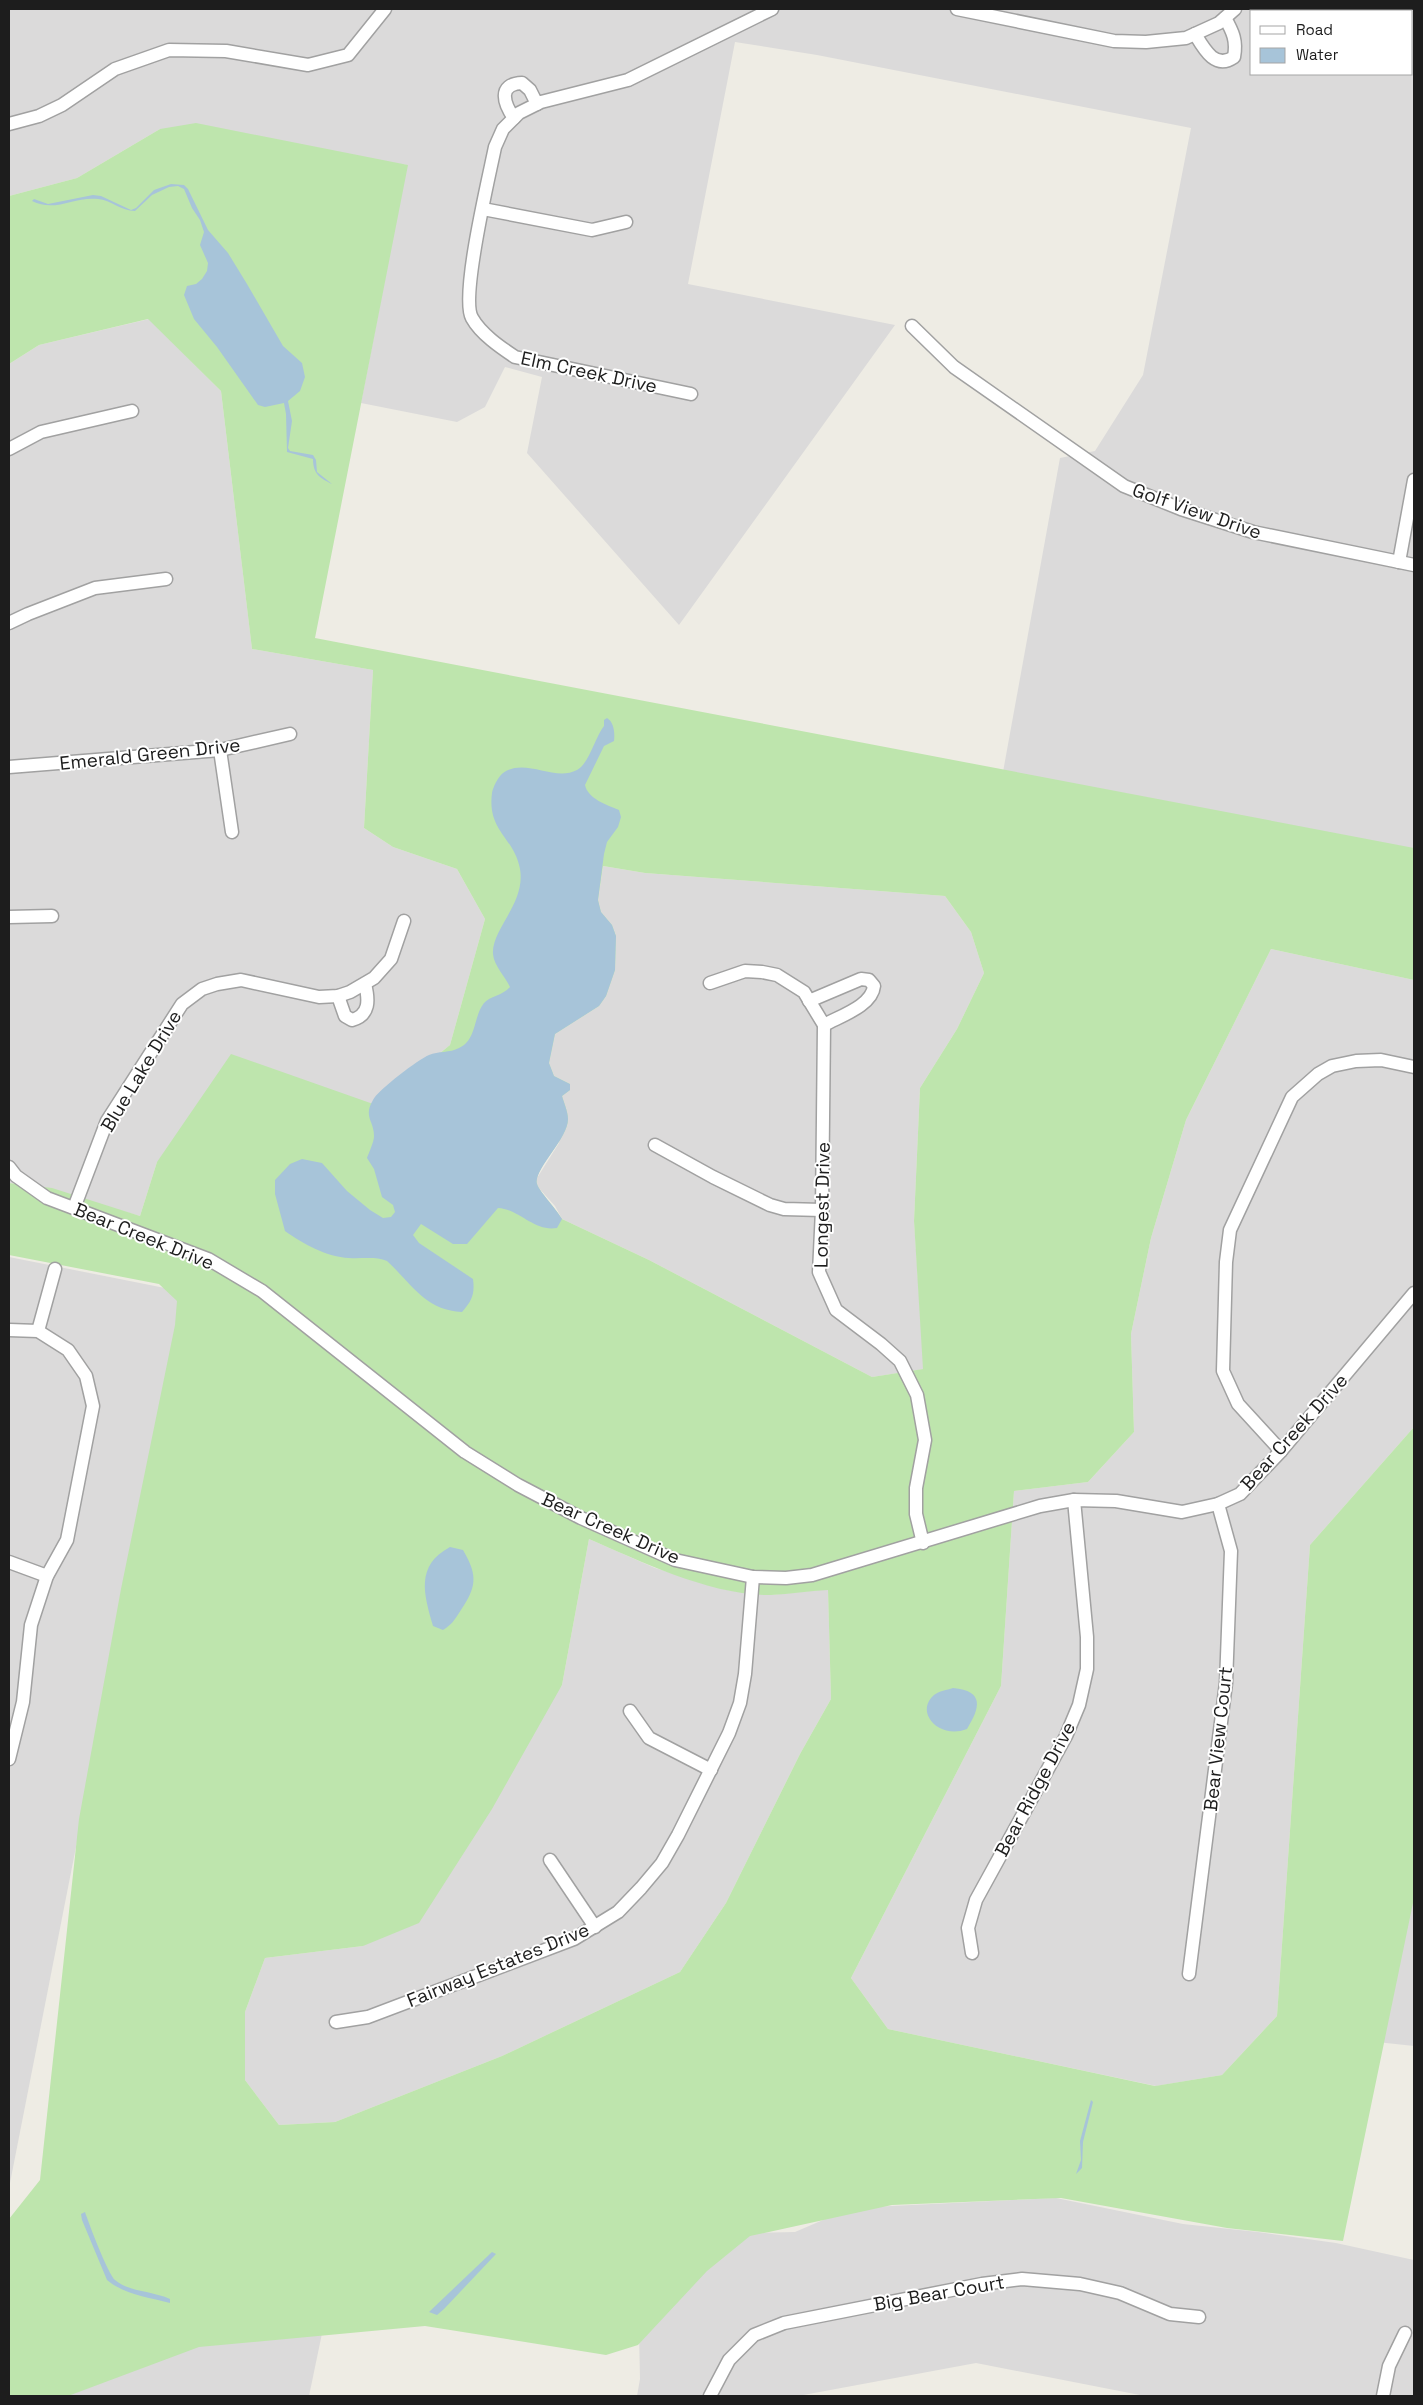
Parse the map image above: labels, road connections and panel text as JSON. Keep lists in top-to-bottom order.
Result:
{
  "streets": {
    "street": [
      "Elm Creek Drive",
      "Golf View Drive",
      "Emerald Green Drive",
      "Blue Lake Drive",
      "Longest Drive",
      "Bear Creek Drive",
      "Bear View Court",
      "Bear Ridge Drive",
      "Fairway Estates Drive",
      "Big Bear Court"
    ]
  },
  "crossings": [
    ["Blue Lake Drive", "Bear Creek Drive"],
    ["Longest Drive", "Bear Creek Drive"],
    ["Bear Creek Drive", "Bear View Court"],
    ["Bear Creek Drive", "Bear Ridge Drive"],
    ["Bear Creek Drive", "Fairway Estates Drive"]
  ],
  "legend": ["Road", "Water"]
}
